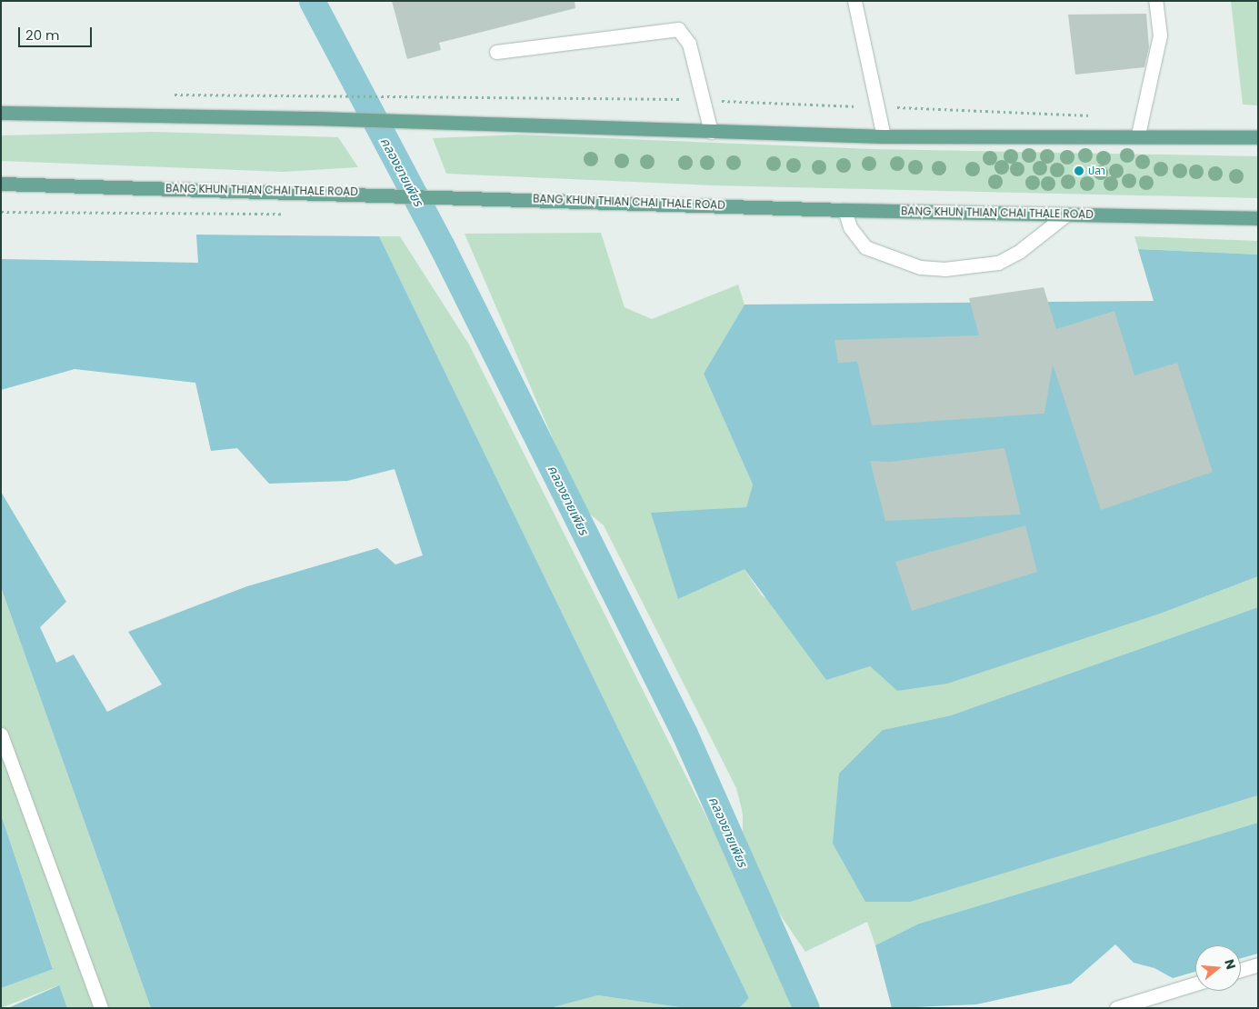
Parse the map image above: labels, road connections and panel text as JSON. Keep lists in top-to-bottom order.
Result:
{
  "streets": {
    "main road": ["BANG KHUN THIAN CHAI THALE ROAD"]
  },
  "water": ["คลองยายเพียร"],
  "places": ["ปลา"],
  "scale_bar": "20 m",
  "north": "right"
}
